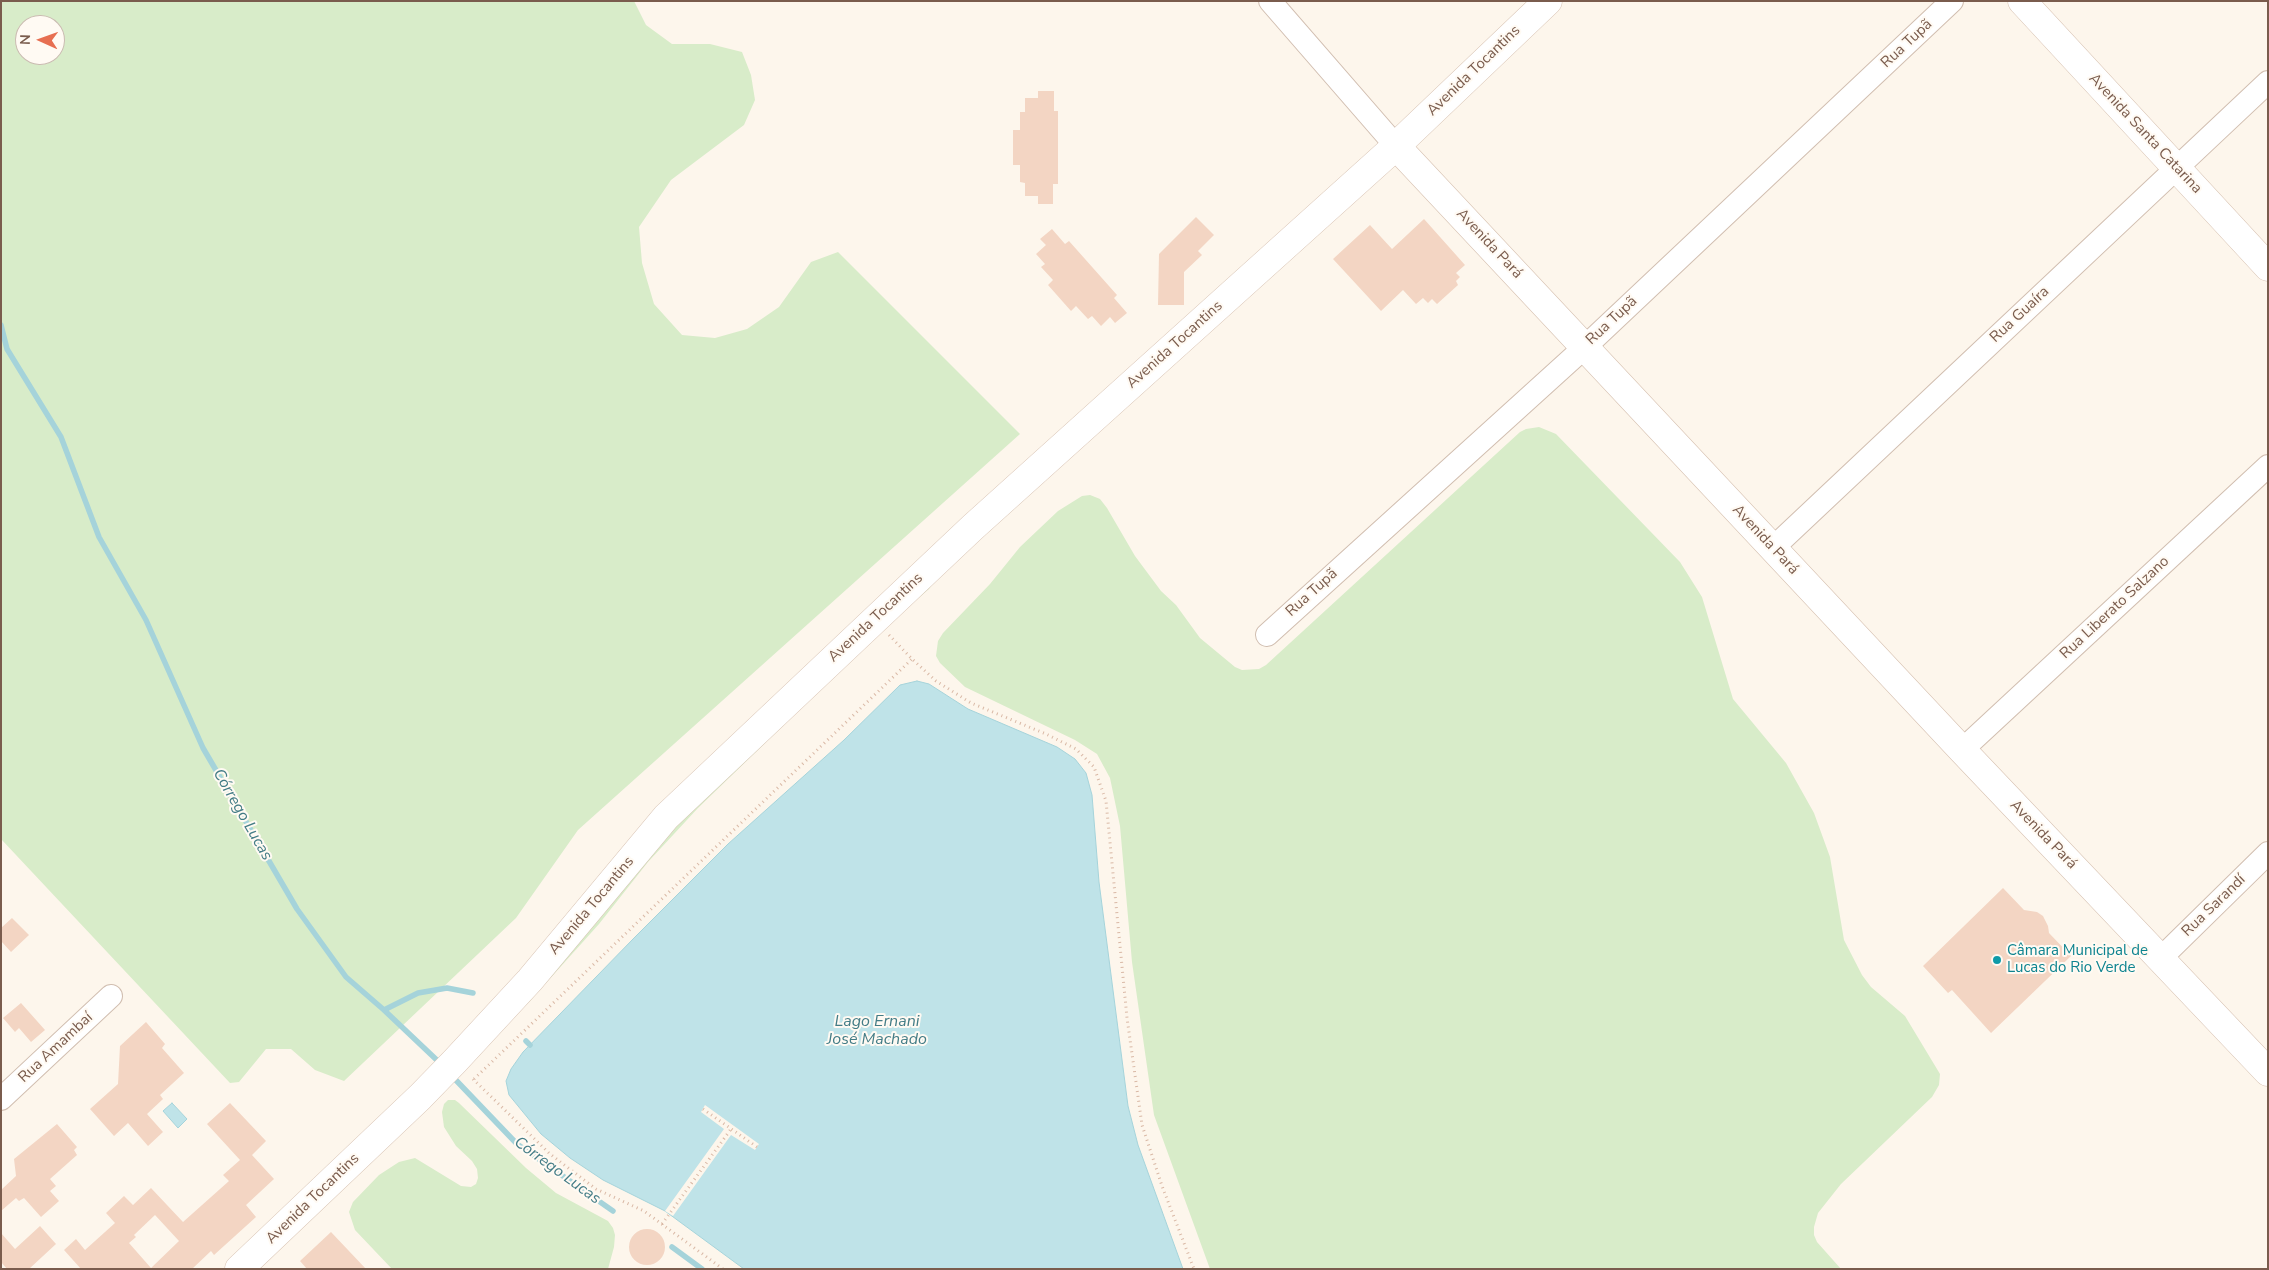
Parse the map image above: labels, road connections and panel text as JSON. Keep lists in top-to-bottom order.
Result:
{
  "streets": {
    "street": [
      "Rua Tupã",
      "Avenida Tocantins",
      "Avenida Santa Catarina",
      "Avenida Pará",
      "Rua Guaíra",
      "Rua Liberato Salzano",
      "Rua Sarandí",
      "Rua Amambaí"
    ]
  },
  "crossings": [
    ["Rua Tupã", "Avenida Pará"],
    ["Avenida Tocantins", "Avenida Pará"],
    ["Avenida Santa Catarina", "Rua Guaíra"],
    ["Avenida Pará", "Rua Guaíra"],
    ["Avenida Pará", "Rua Liberato Salzano"],
    ["Avenida Pará", "Rua Sarandí"]
  ],
  "water": ["Córrego Lucas", "Lago Ernani José Machado"],
  "places": ["Câmara Municipal de Lucas do Rio Verde"],
  "north": "left"
}
